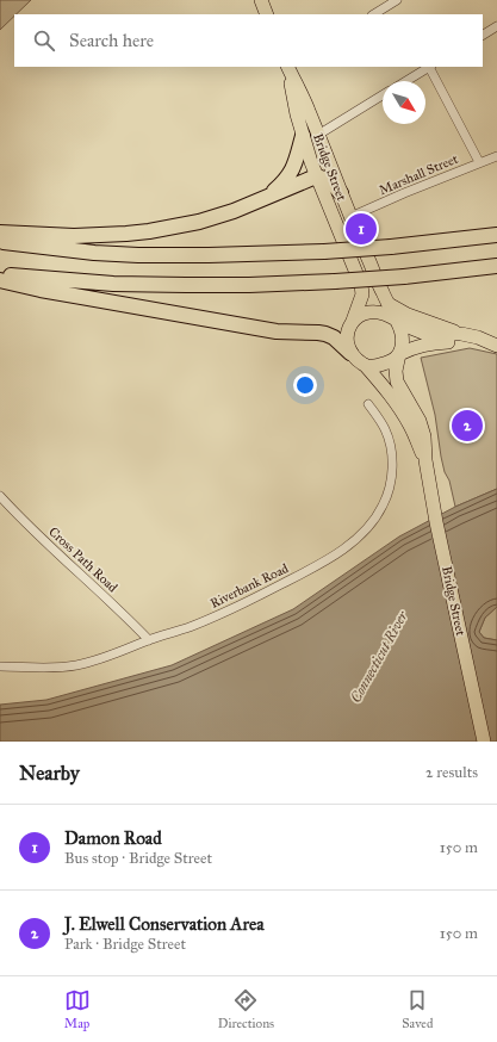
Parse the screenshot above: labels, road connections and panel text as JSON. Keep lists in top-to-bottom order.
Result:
{
  "streets": {
    "main road": ["Bridge Street"],
    "street": ["Marshall Street", "Cross Path Road", "Riverbank Road"]
  },
  "crossings": [
    ["Bridge Street", "Marshall Street"],
    ["Cross Path Road", "Riverbank Road"]
  ],
  "water": ["Connecticut River"],
  "north": "bottom right",
  "page": {
    "search": "Search here",
    "pins": ["1", "2"],
    "heading": ["Nearby", "2 results"],
    "list": [
      {
        "mark": "1",
        "name": "Damon Road",
        "note": "Bus stop · Bridge Street",
        "value": "150 m"
      },
      {
        "mark": "2",
        "name": "J. Elwell Conservation Area",
        "note": "Park · Bridge Street",
        "value": "150 m"
      }
    ],
    "nav": ["Map", "Directions", "Saved"]
  }
}
